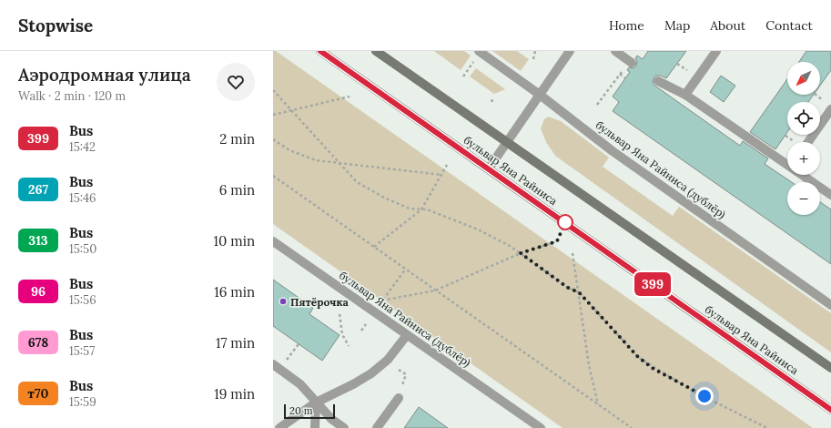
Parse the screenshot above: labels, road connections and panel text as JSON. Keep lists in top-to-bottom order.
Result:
{
  "streets": {
    "main road": ["бульвар Яна Райниса"],
    "street": ["бульвар Яна Райниса (дублёр)"]
  },
  "places": ["Пятёрочка"],
  "lines": ["bus line 399"],
  "scale_bar": "20 m",
  "north": "bottom left",
  "page": {
    "header": "Stopwise",
    "nav": [
      "Home",
      "Map",
      "About",
      "Contact"
    ],
    "heading": ["Аэродромная улица", "Walk · 2 min · 120 m"],
    "on_map": "399",
    "map_buttons": ["+", "−"],
    "list": [
      {
        "mark": "399",
        "name": "Bus",
        "note": "15:42",
        "value": "2 min"
      },
      {
        "mark": "267",
        "name": "Bus",
        "note": "15:46",
        "value": "6 min"
      },
      {
        "mark": "313",
        "name": "Bus",
        "note": "15:50",
        "value": "10 min"
      },
      {
        "mark": "96",
        "name": "Bus",
        "note": "15:56",
        "value": "16 min"
      },
      {
        "mark": "678",
        "name": "Bus",
        "note": "15:57",
        "value": "17 min"
      },
      {
        "mark": "т70",
        "name": "Bus",
        "note": "15:59",
        "value": "19 min"
      }
    ],
    "scale": "20 m"
  }
}
